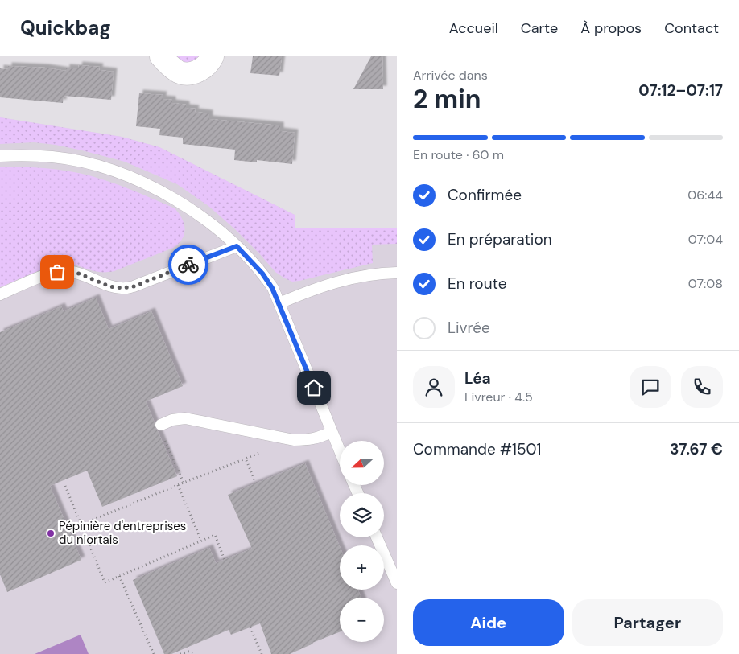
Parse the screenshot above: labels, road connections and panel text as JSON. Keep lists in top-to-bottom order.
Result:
{
  "places": ["Pépinière d'entreprises du niortais"],
  "north": "left",
  "page": {
    "header": "Quickbag",
    "nav": [
      "Accueil",
      "Carte",
      "À propos",
      "Contact"
    ],
    "heading": ["2 min", "Arrivée dans", "07:12–07:17"],
    "panel": [
      "Léa",
      "Livreur · 4.5",
      "Commande #1501",
      "37.67 €"
    ],
    "bar": "En route · 60 m",
    "list": [
      ["Confirmée", "06:44"],
      ["En préparation", "07:04"],
      ["En route", "07:08"],
      "Livrée"
    ],
    "map_buttons": ["+", "−"],
    "buttons": ["Aide", "Partager"]
  }
}
